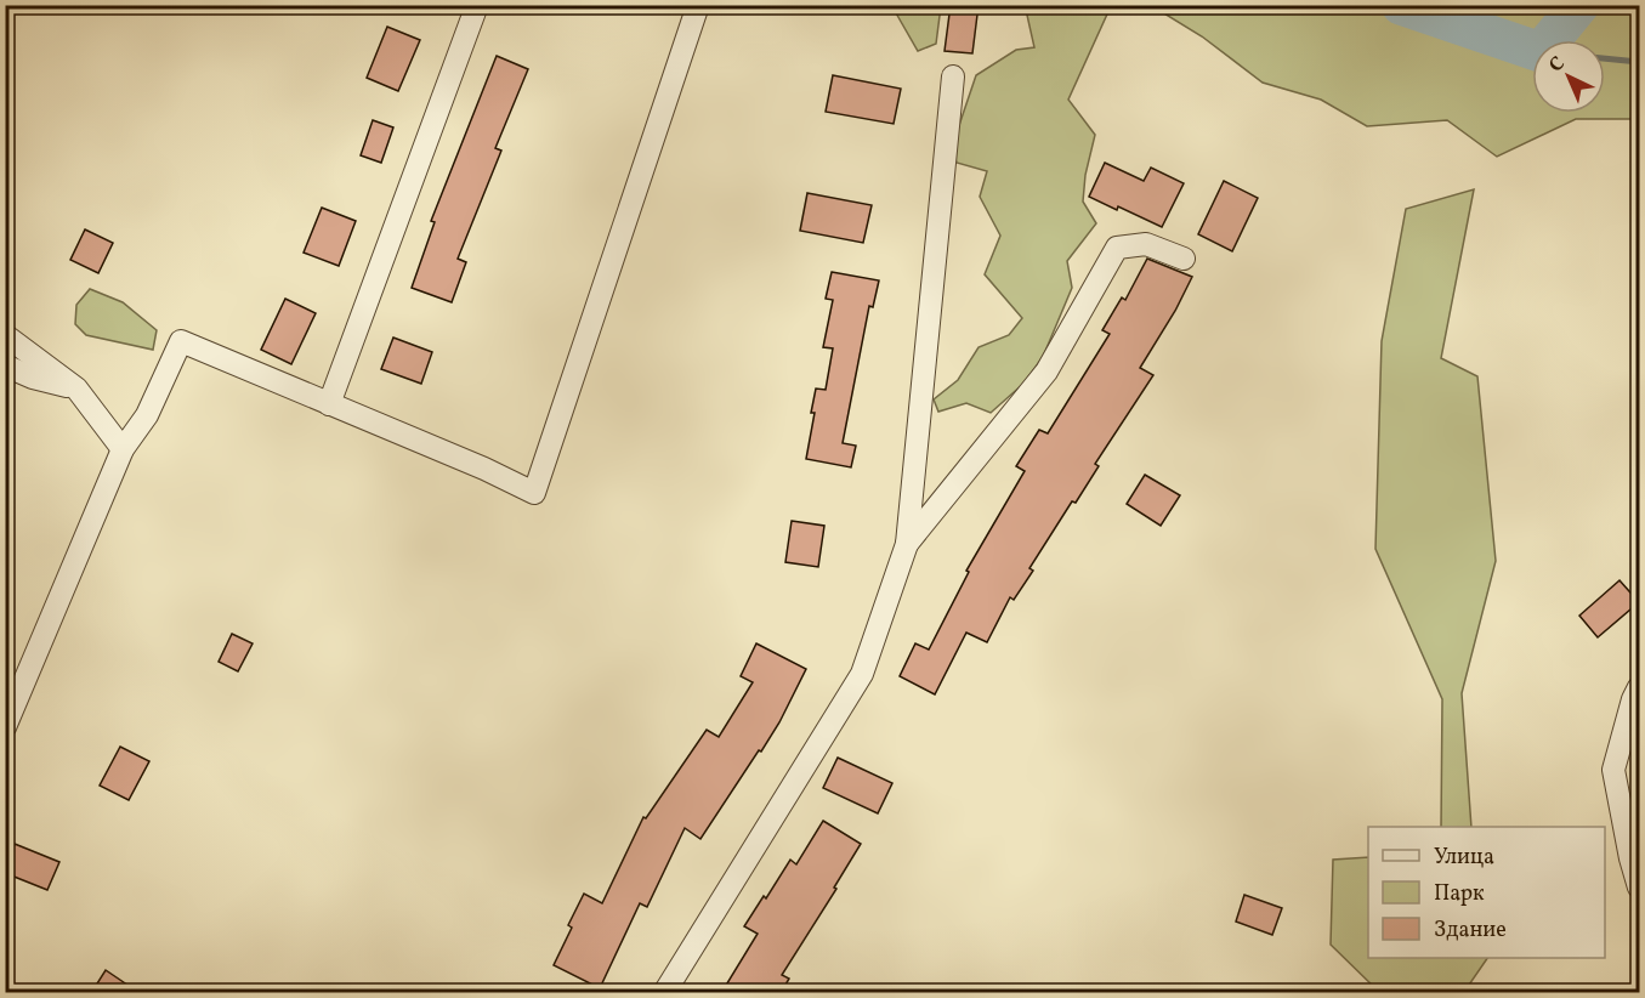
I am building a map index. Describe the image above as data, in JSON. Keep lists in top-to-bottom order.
{
  "legend": ["Улица", "Парк", "Здание"],
  "north": "top left"
}
